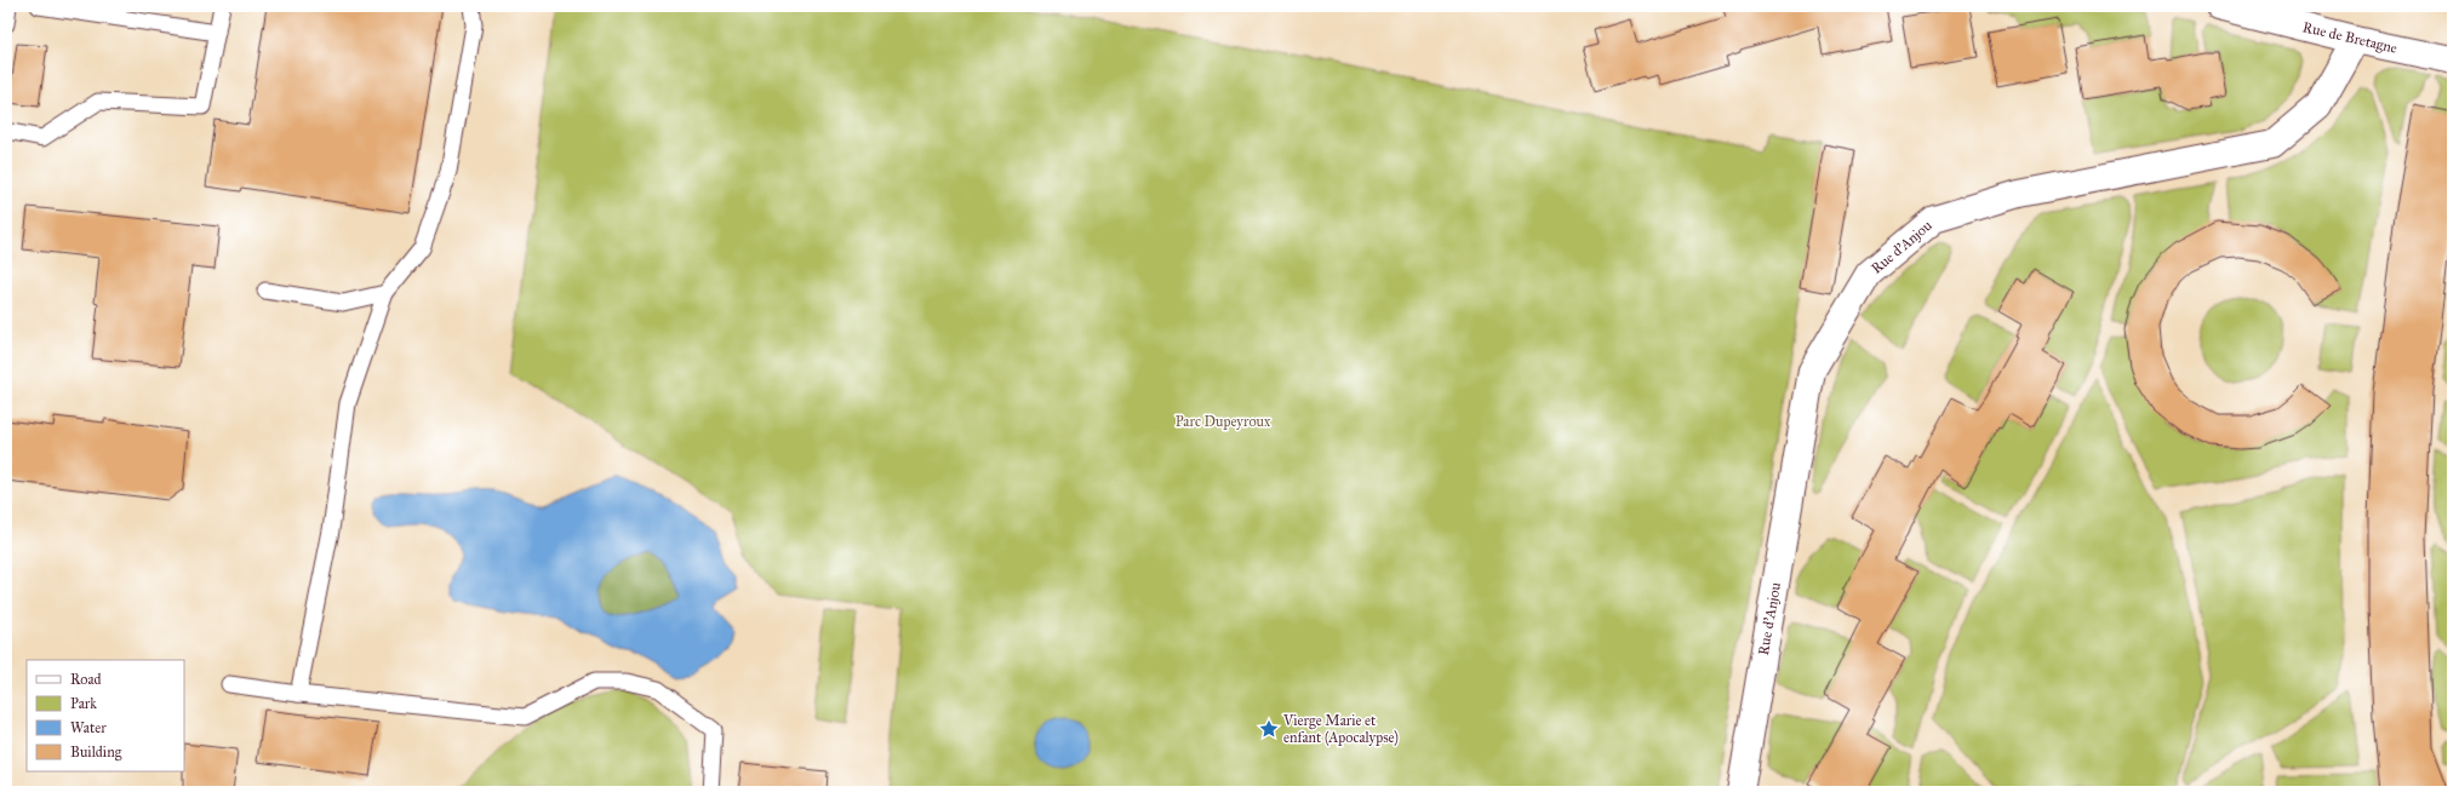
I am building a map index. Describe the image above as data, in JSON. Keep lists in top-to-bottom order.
{
  "streets": {
    "street": ["Rue de Bretagne", "Rue d'Anjou"]
  },
  "crossings": [
    ["Rue de Bretagne", "Rue d'Anjou"]
  ],
  "parks": ["Parc Dupeyroux"],
  "places": {
    "place": ["Vierge Marie et enfant (Apocalypse)"]
  },
  "legend": [
    "Road",
    "Park",
    "Water",
    "Building"
  ]
}
